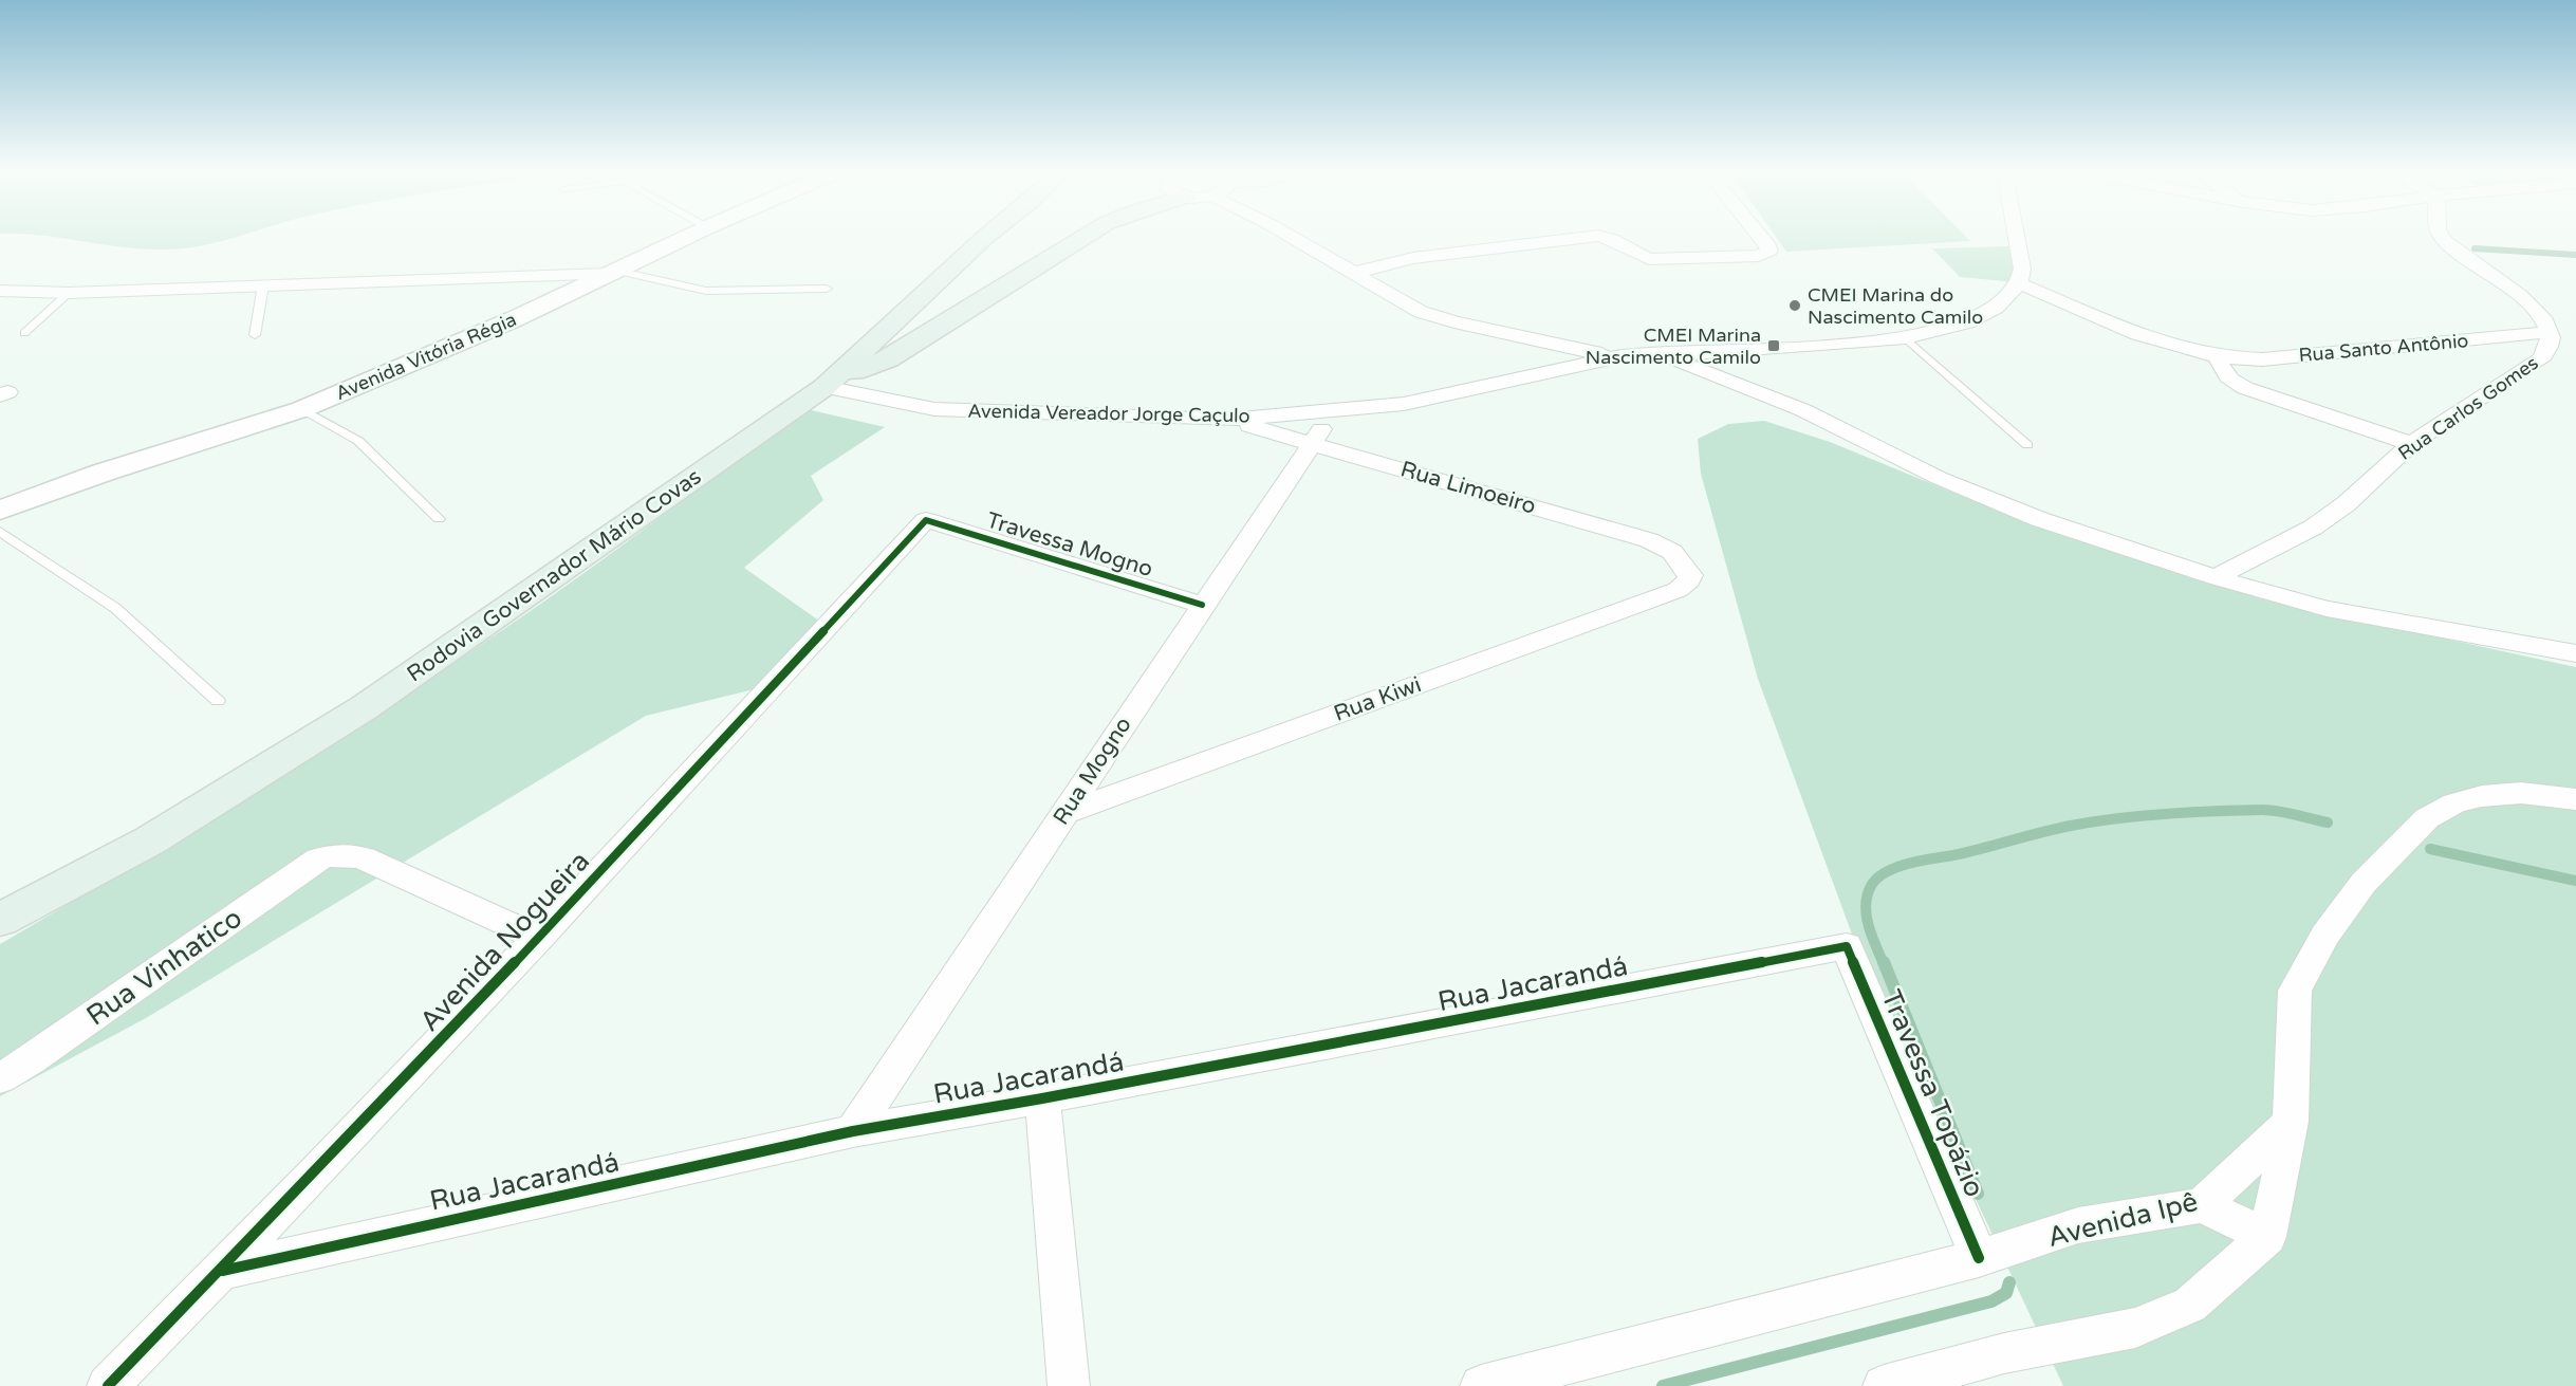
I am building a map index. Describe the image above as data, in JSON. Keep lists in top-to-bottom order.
{
  "streets": {
    "main road": ["Rodovia Governador Mário Covas"],
    "street": [
      "Rua Santo Antônio",
      "Avenida Vitória Régia",
      "Rua Carlos Gomes",
      "Avenida Vereador Jorge Caçulo",
      "Rua Limoeiro",
      "Travessa Mogno",
      "Rua Kiwi",
      "Rua Mogno",
      "Avenida Nogueira",
      "Rua Vinhatico",
      "Rua Jacarandá",
      "Travessa Topázio",
      "Avenida Ipê"
    ]
  },
  "crossings": [
    ["Rua Santo Antônio", "Rua Carlos Gomes"],
    ["Rua Santo Antônio", "Avenida Vereador Jorge Caçulo"],
    ["Avenida Vereador Jorge Caçulo", "Rua Limoeiro"],
    ["Avenida Vereador Jorge Caçulo", "Rodovia Governador Mário Covas"],
    ["Avenida Vereador Jorge Caçulo", "Rua Mogno"],
    ["Rua Limoeiro", "Rua Kiwi"],
    ["Rua Limoeiro", "Rua Mogno"],
    ["Travessa Mogno", "Rua Mogno"],
    ["Travessa Mogno", "Avenida Nogueira"],
    ["Rua Kiwi", "Rua Mogno"],
    ["Rua Mogno", "Rua Jacarandá"],
    ["Avenida Nogueira", "Rua Vinhatico"],
    ["Avenida Nogueira", "Rua Jacarandá"],
    ["Rua Jacarandá", "Travessa Topázio"],
    ["Travessa Topázio", "Avenida Ipê"]
  ],
  "places": {
    "other": ["CMEI Marina do Nascimento Camilo"],
    "transit": ["CMEI Marina Nascimento Camilo"]
  }
}
